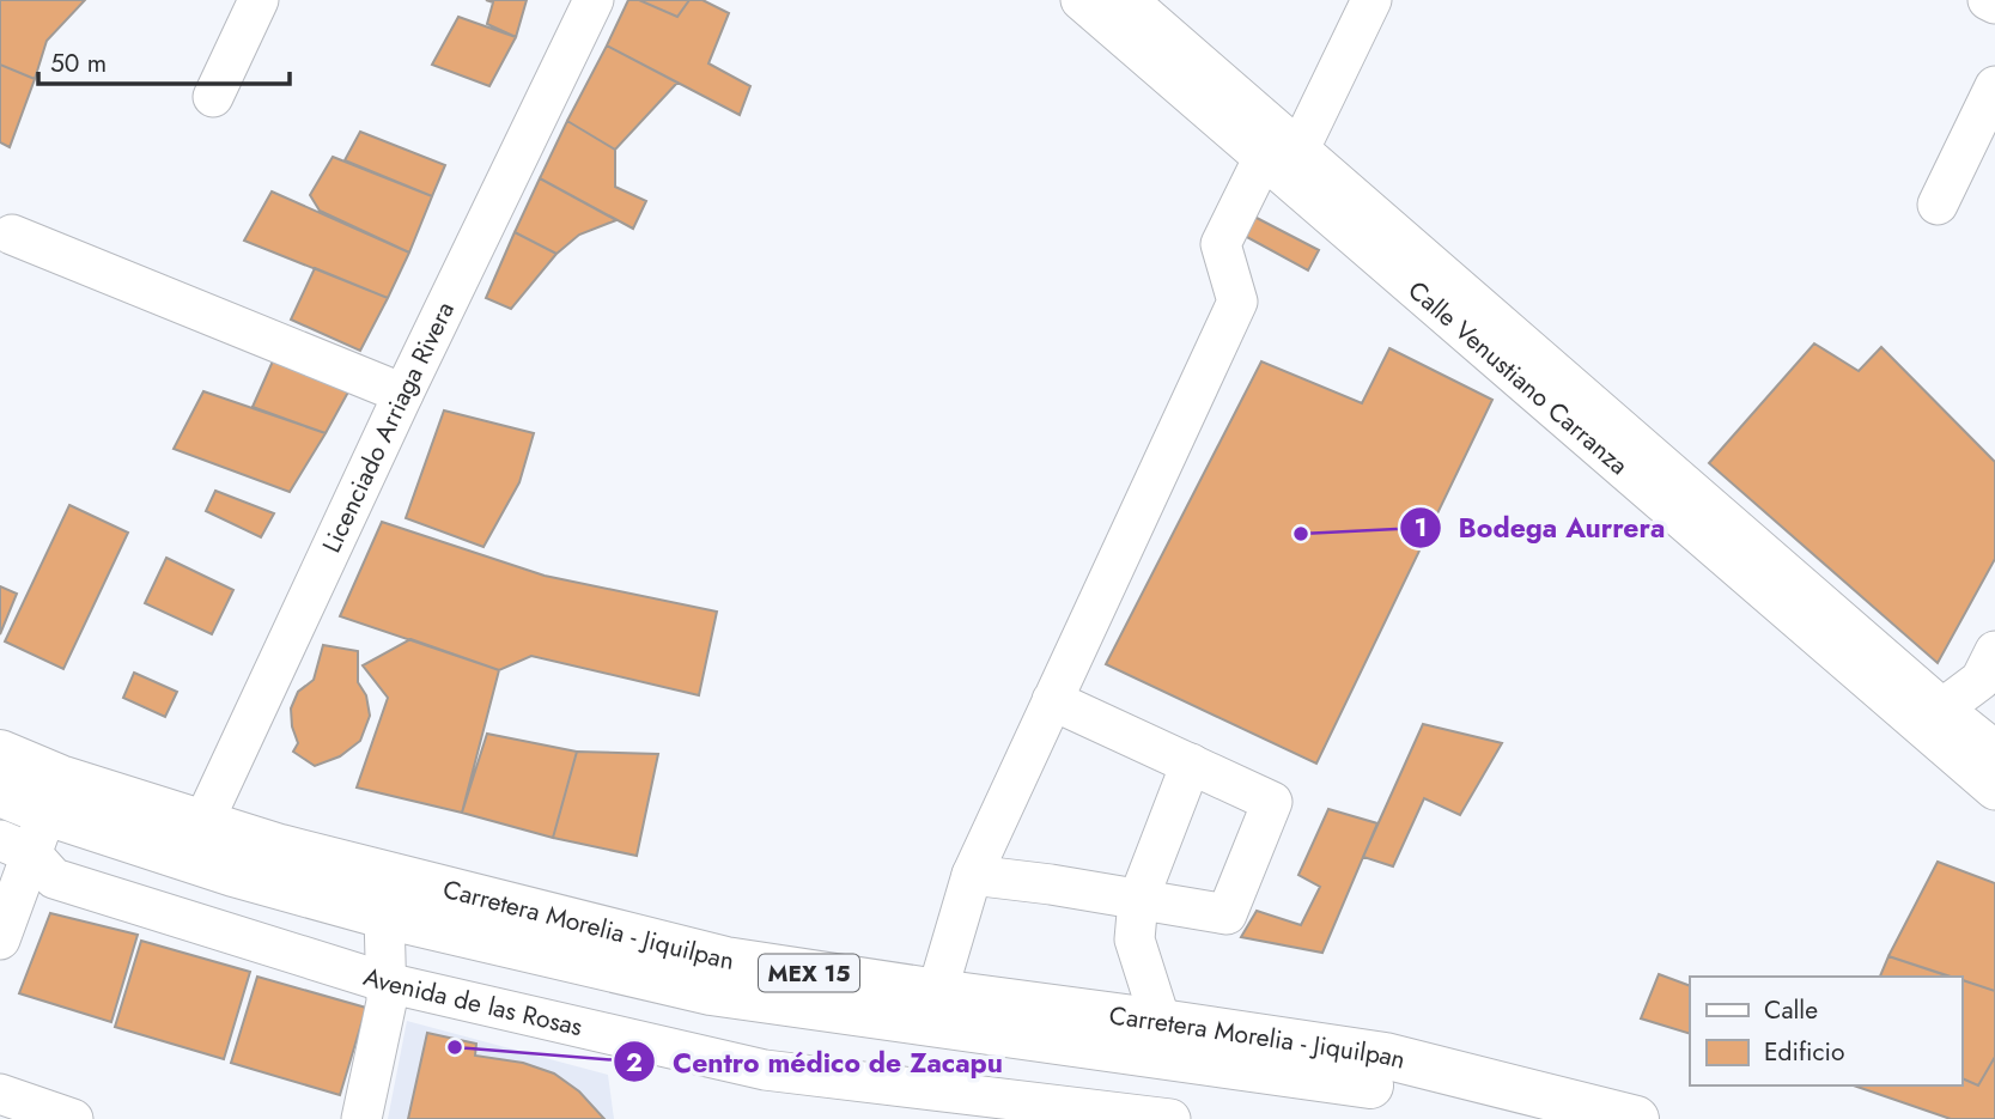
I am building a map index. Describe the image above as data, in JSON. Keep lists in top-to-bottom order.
{
  "streets": {
    "main road": ["Carretera Morelia - Jiquilpan", "MEX 15"],
    "street": ["Calle Venustiano Carranza", "Licenciado Arriaga Rivera", "Avenida de las Rosas"]
  },
  "crossings": [
    ["Licenciado Arriaga Rivera", "Carretera Morelia - Jiquilpan"],
    ["Carretera Morelia - Jiquilpan", "Avenida de las Rosas"]
  ],
  "places": ["Bodega Aurrera", "Centro médico de Zacapu"],
  "legend": ["Calle", "Edificio"],
  "scale_bar": "50 m"
}
